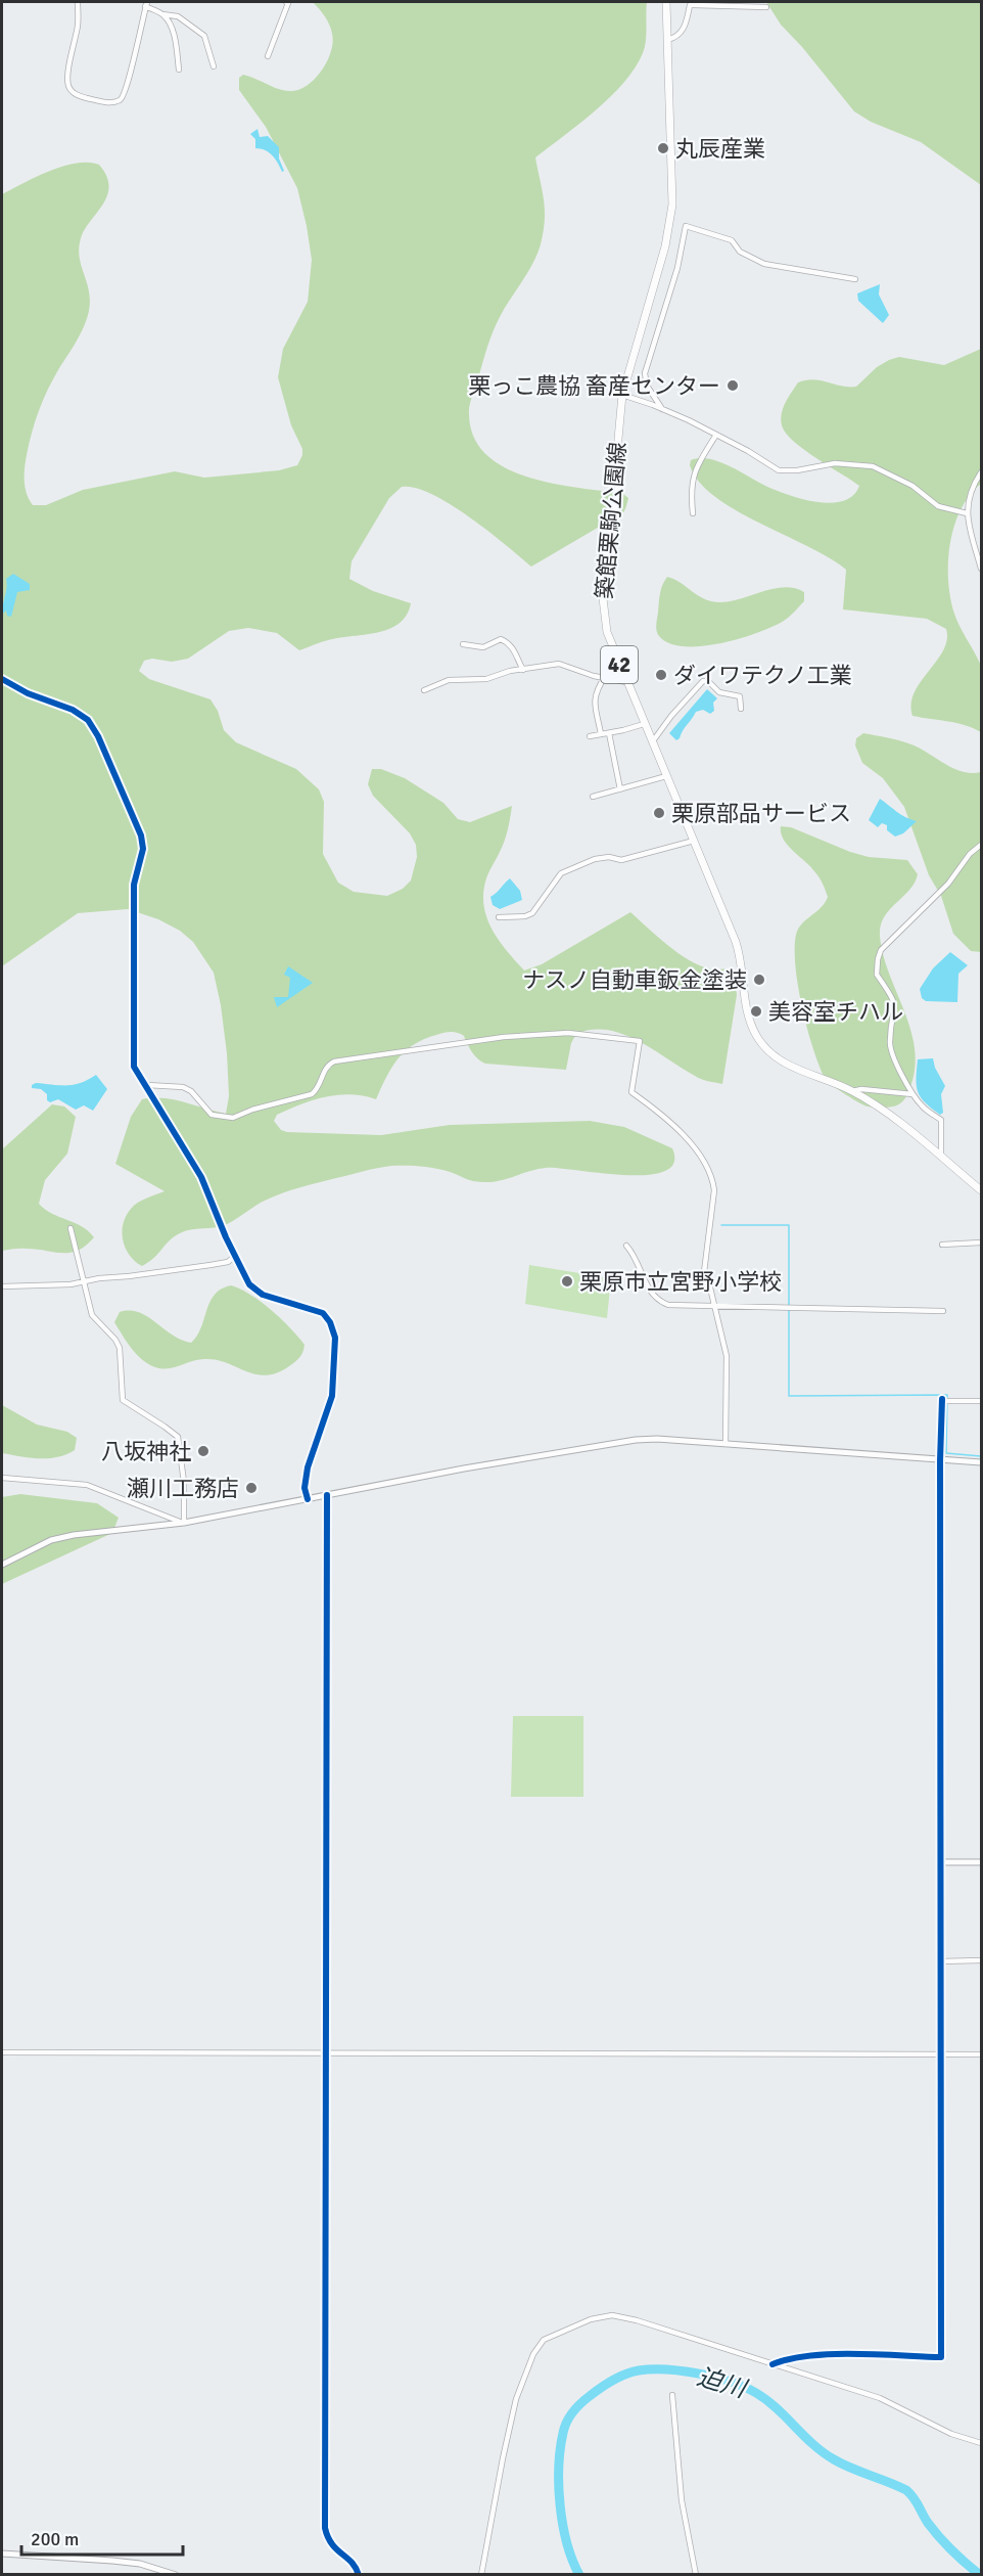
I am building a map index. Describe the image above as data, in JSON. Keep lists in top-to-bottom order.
{
  "streets": {
    "main road": ["築館栗駒公園線", "42"]
  },
  "water": ["迫川"],
  "places": [
    "丸辰産業",
    "栗っこ農協 畜産センター",
    "ダイワテクノ工業",
    "栗原部品サービス",
    "ナスノ自動車鈑金塗装",
    "美容室チハル",
    "栗原市立宮野小学校",
    "八坂神社",
    "瀬川工務店"
  ],
  "scale_bar": "200 m"
}
